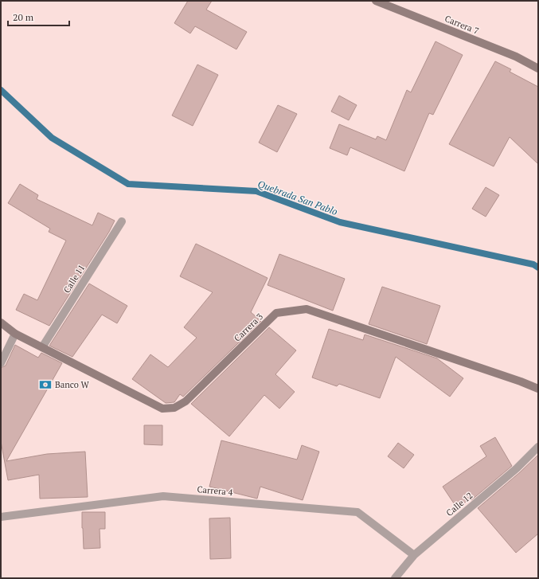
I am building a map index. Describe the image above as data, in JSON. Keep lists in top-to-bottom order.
{
  "streets": {
    "street": [
      "Carrera 7",
      "Calle 11",
      "Carrera 3",
      "Carrera 4",
      "Calle 12"
    ]
  },
  "crossings": [
    ["Calle 11", "Carrera 3"],
    ["Carrera 4", "Calle 12"]
  ],
  "water": ["Quebrada San Pablo"],
  "places": {
    "bank": ["Banco W"]
  },
  "scale_bar": "20 m"
}
